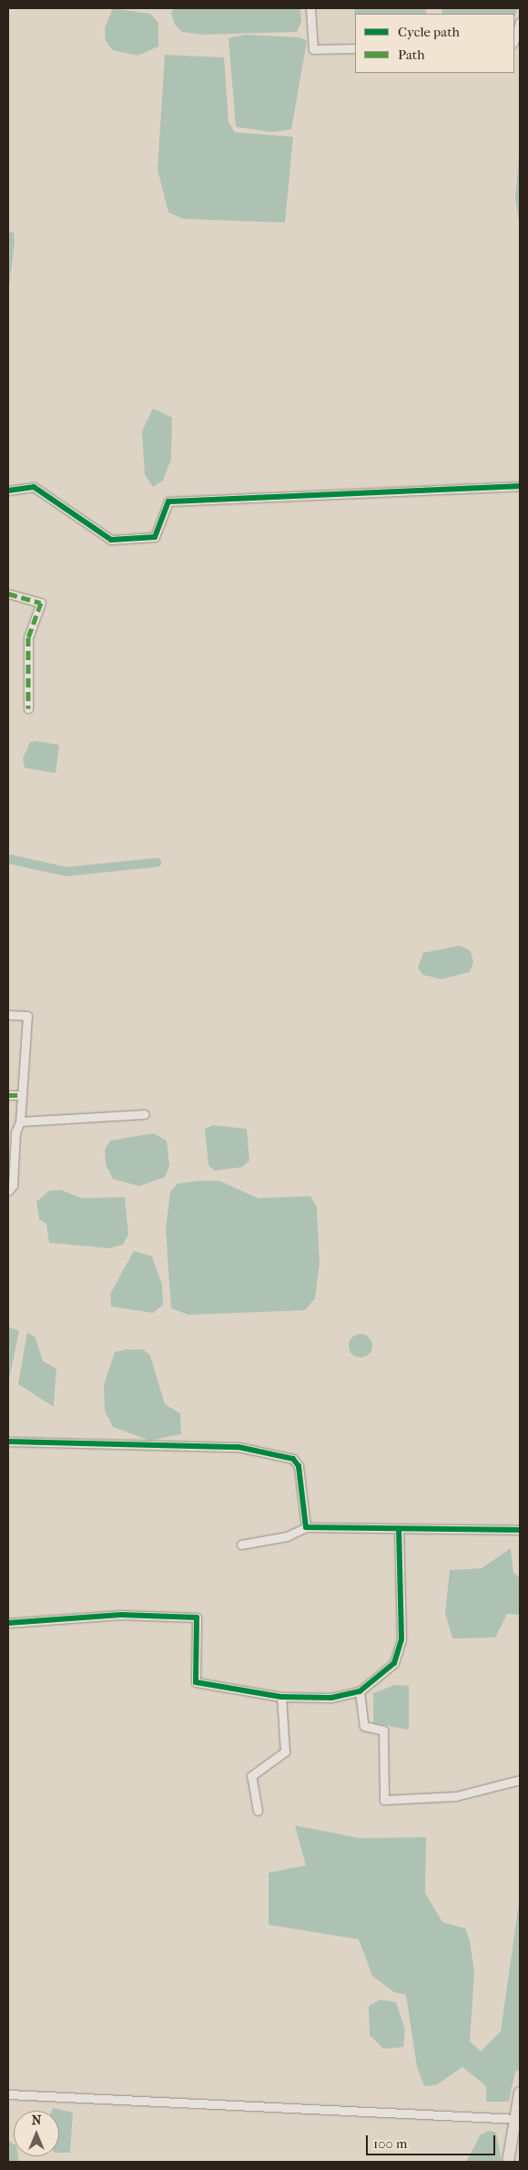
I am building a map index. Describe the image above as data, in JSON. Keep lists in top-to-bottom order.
{
  "legend": ["Cycle path", "Path"],
  "scale_bar": "100 m",
  "north": "top"
}
